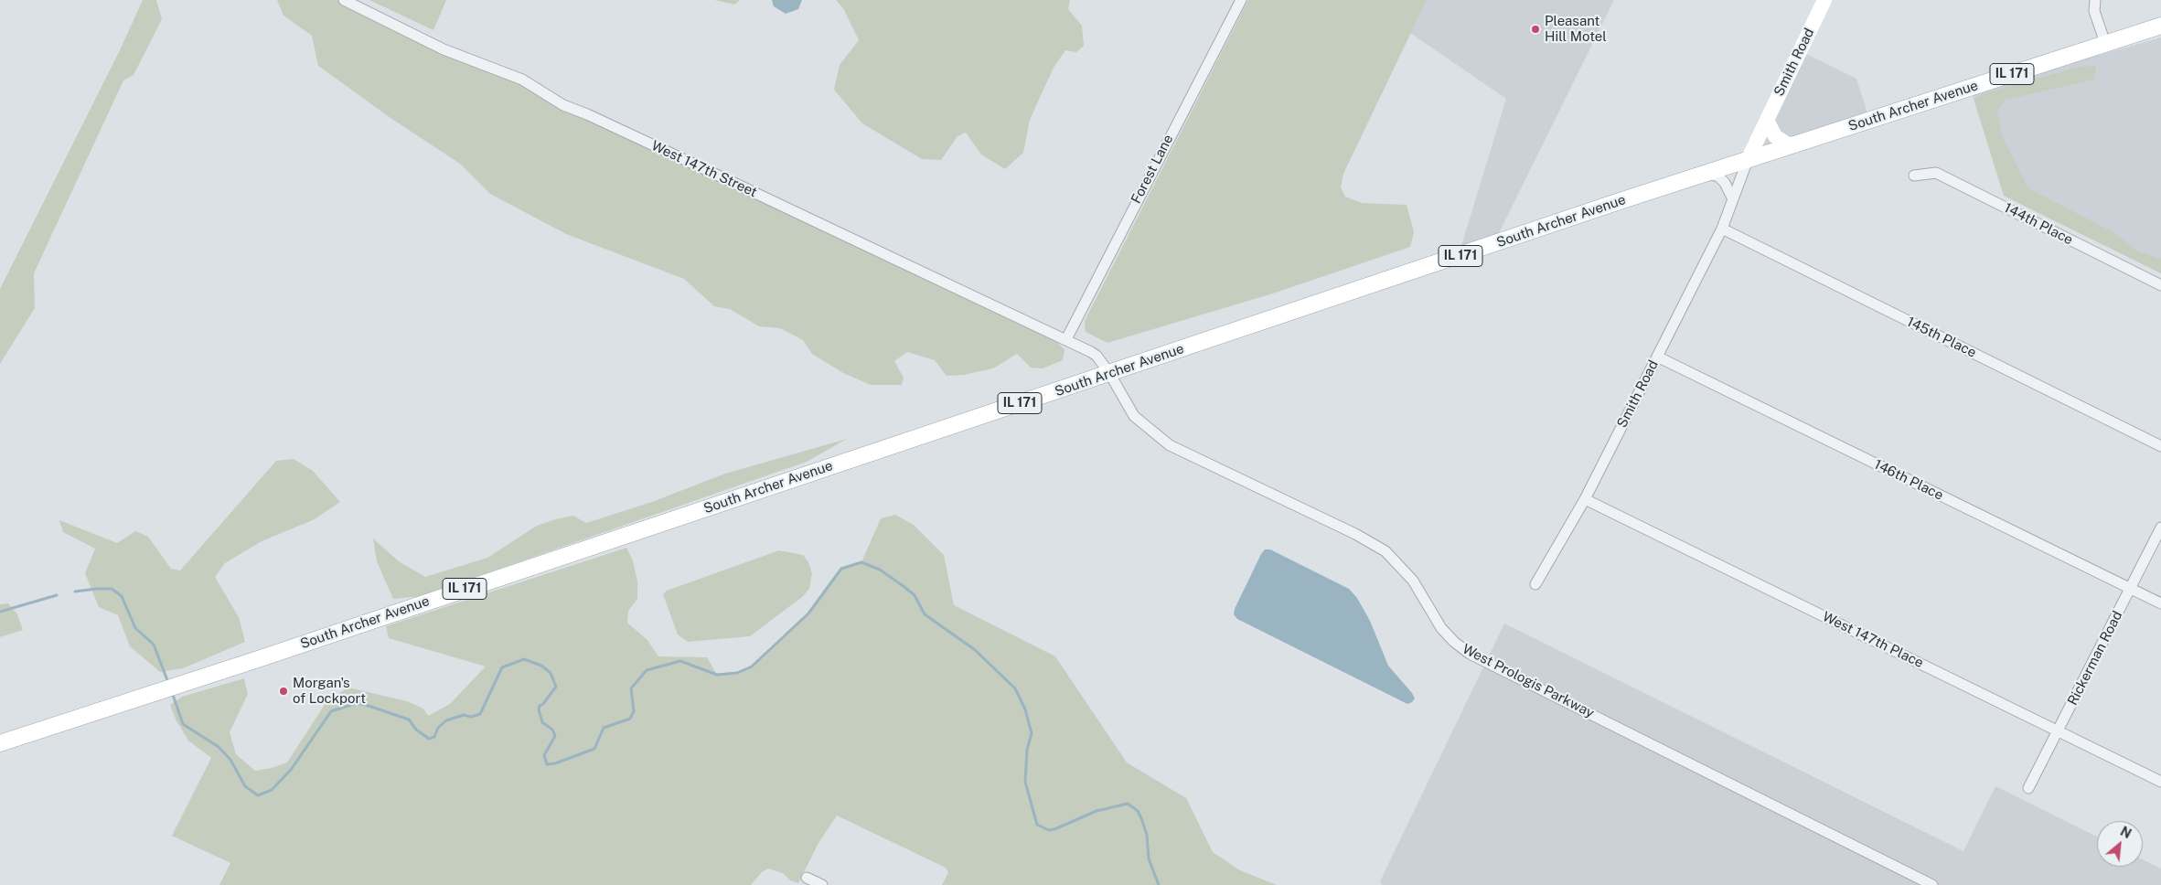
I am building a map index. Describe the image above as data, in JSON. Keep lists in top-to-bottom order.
{
  "streets": {
    "main road": ["IL 171", "South Archer Avenue"],
    "street": [
      "Smith Road",
      "West 147th Street",
      "Forest Lane",
      "144th Place",
      "145th Place",
      "146th Place",
      "West 147th Place",
      "Rickerman Road",
      "West Prologis Parkway"
    ]
  },
  "crossings": [
    ["Smith Road", "South Archer Avenue"],
    ["Smith Road", "145th Place"],
    ["Smith Road", "146th Place"],
    ["Smith Road", "West 147th Place"],
    ["South Archer Avenue", "West 147th Street"],
    ["South Archer Avenue", "West Prologis Parkway"],
    ["West 147th Street", "Forest Lane"],
    ["West 147th Street", "West Prologis Parkway"],
    ["146th Place", "Rickerman Road"],
    ["West 147th Place", "Rickerman Road"]
  ],
  "places": ["Pleasant Hill Motel", "Morgan's of Lockport"],
  "north": "top right"
}
